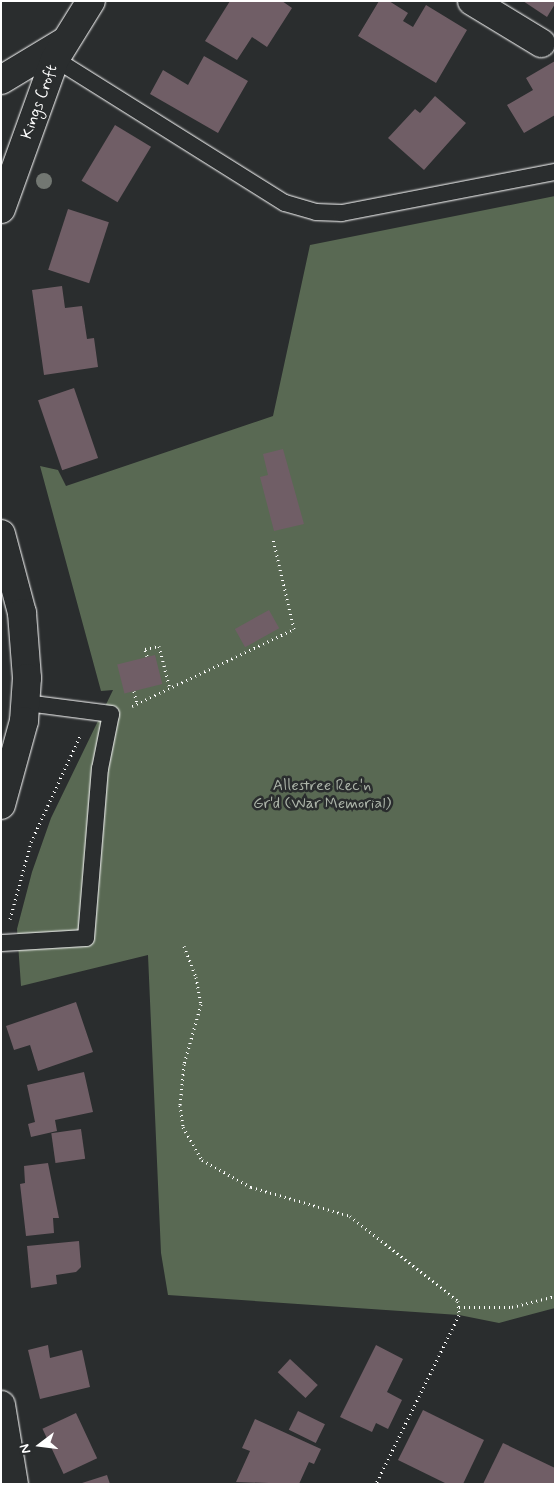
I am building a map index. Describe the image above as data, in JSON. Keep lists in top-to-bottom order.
{
  "streets": {
    "street": ["Kings Croft"]
  },
  "parks": ["Allestree Rec'n Gr'd (War Memorial)"],
  "north": "left"
}
